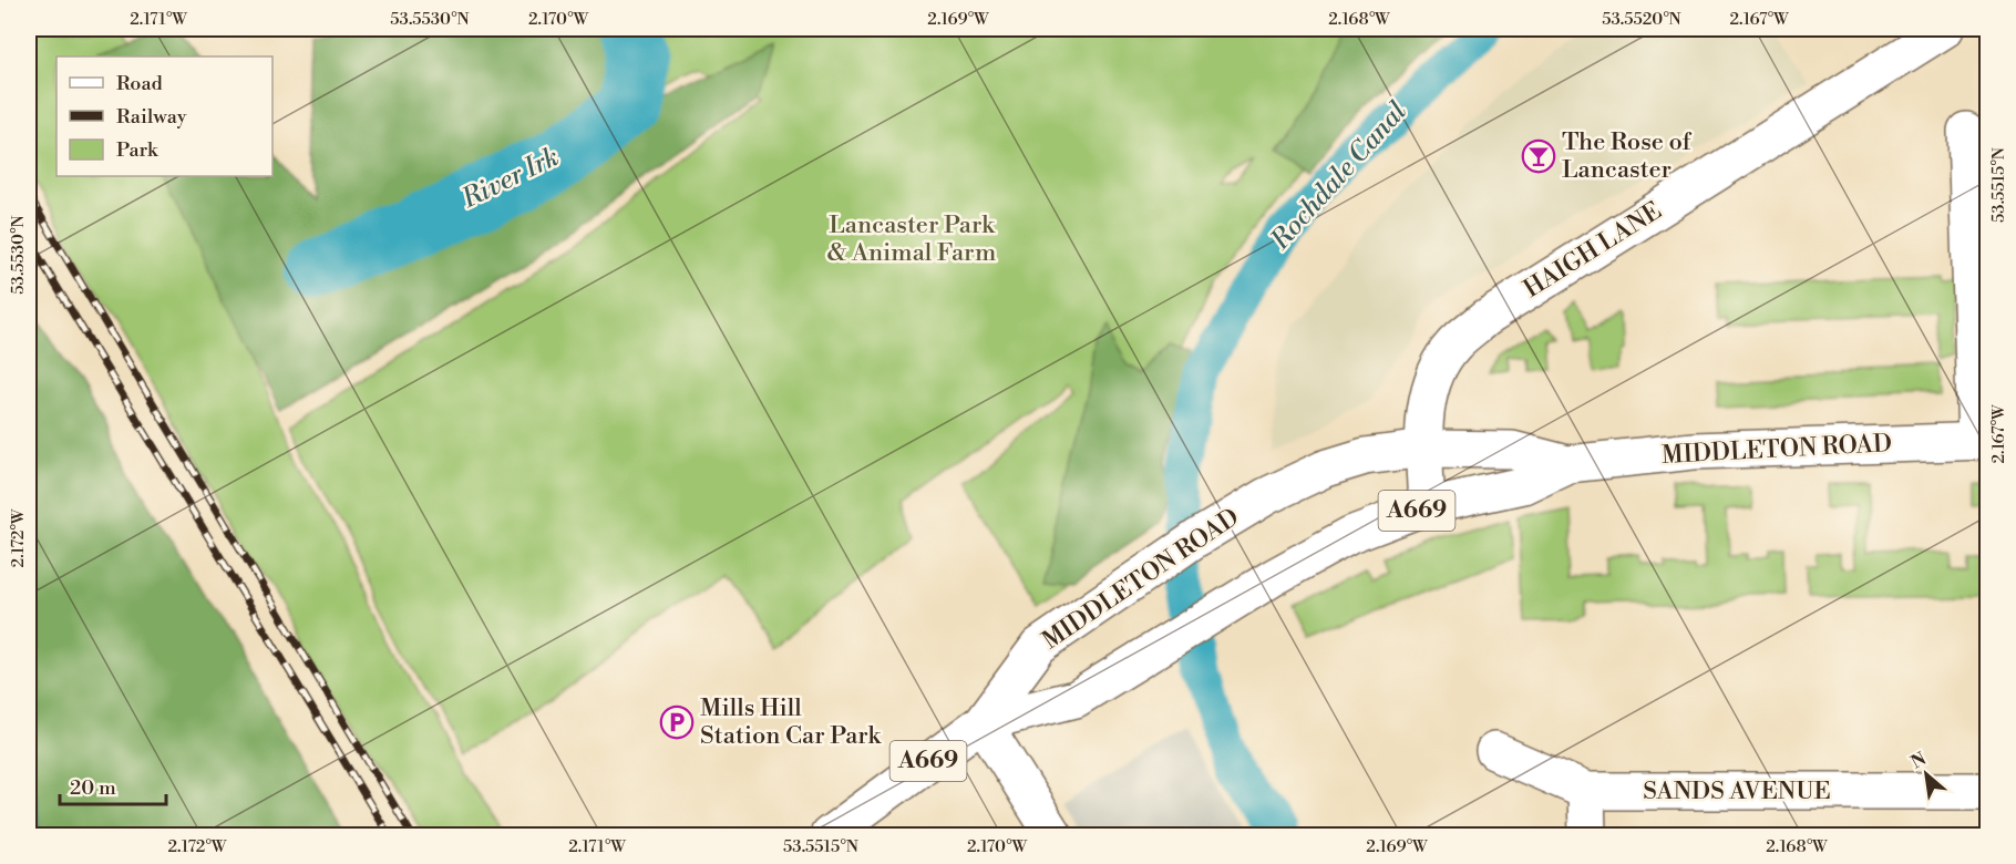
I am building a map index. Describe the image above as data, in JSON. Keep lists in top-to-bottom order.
{
  "streets": {
    "main road": [
      "HAIGH LANE",
      "MIDDLETON ROAD",
      "A669",
      "SANDS AVENUE"
    ]
  },
  "crossings": [
    ["HAIGH LANE", "MIDDLETON ROAD"],
    ["MIDDLETON ROAD", "A669"]
  ],
  "water": ["Rochdale Canal", "River Irk"],
  "parks": ["Lancaster Park & Animal Farm"],
  "places": {
    "bar": ["The Rose of Lancaster"],
    "parking": ["Mills Hill Station Car Park"]
  },
  "legend": ["Road", "Railway", "Park"],
  "scale_bar": "20 m",
  "north": "top left",
  "coordinates": [
    "2.171°W",
    "53.5530°N",
    "2.170°W",
    "2.169°W",
    "2.168°W",
    "53.5520°N",
    "2.167°W",
    "53.5515°N",
    "2.172°W"
  ]
}
